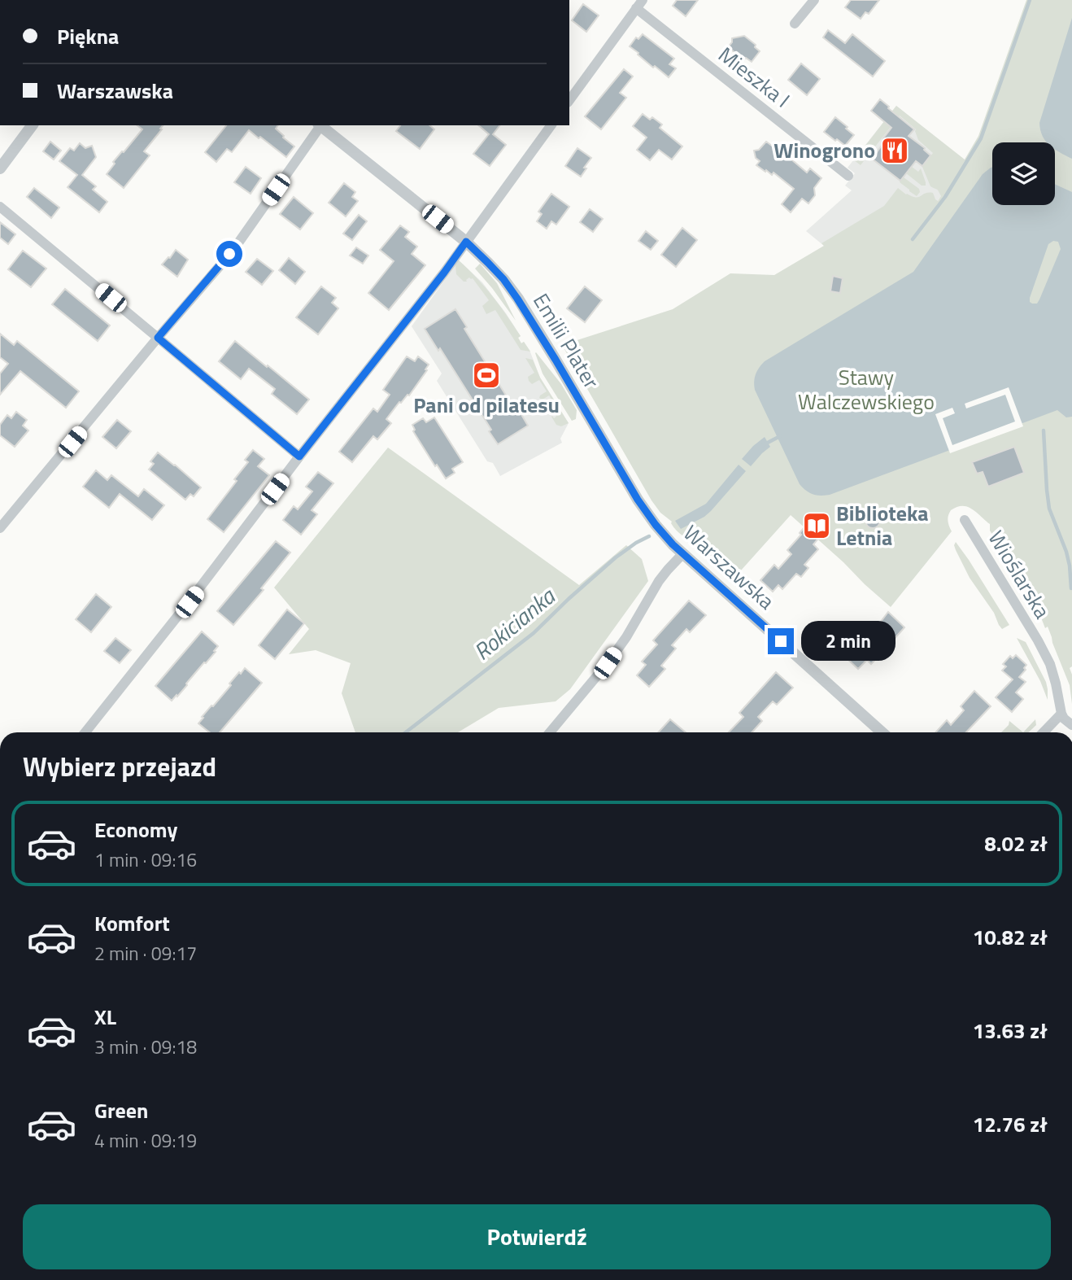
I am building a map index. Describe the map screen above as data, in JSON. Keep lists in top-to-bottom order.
{
  "streets": {
    "street": [
      "Mieszka I",
      "Emilii Plater",
      "Warszawska",
      "Wioślarska"
    ]
  },
  "crossings": [
    ["Emilii Plater", "Warszawska"]
  ],
  "water": ["Rokicianka"],
  "parks": ["Stawy Walczewskiego"],
  "places": {
    "restaurant": ["Winogrono"],
    "sports": ["Pani od pilatesu"],
    "library": ["Biblioteka Letnia"]
  },
  "page": {
    "banner": ["Piękna", "Warszawska"],
    "bubble": "2 min",
    "heading": "Wybierz przejazd",
    "list": [
      {
        "name": "Economy",
        "note": "1 min · 09:16",
        "value": "8.02 zł"
      },
      {
        "name": "Komfort",
        "note": "2 min · 09:17",
        "value": "10.82 zł"
      },
      {
        "name": "XL",
        "note": "3 min · 09:18",
        "value": "13.63 zł"
      },
      {
        "name": "Green",
        "note": "4 min · 09:19",
        "value": "12.76 zł"
      }
    ],
    "buttons": "Potwierdź"
  }
}
